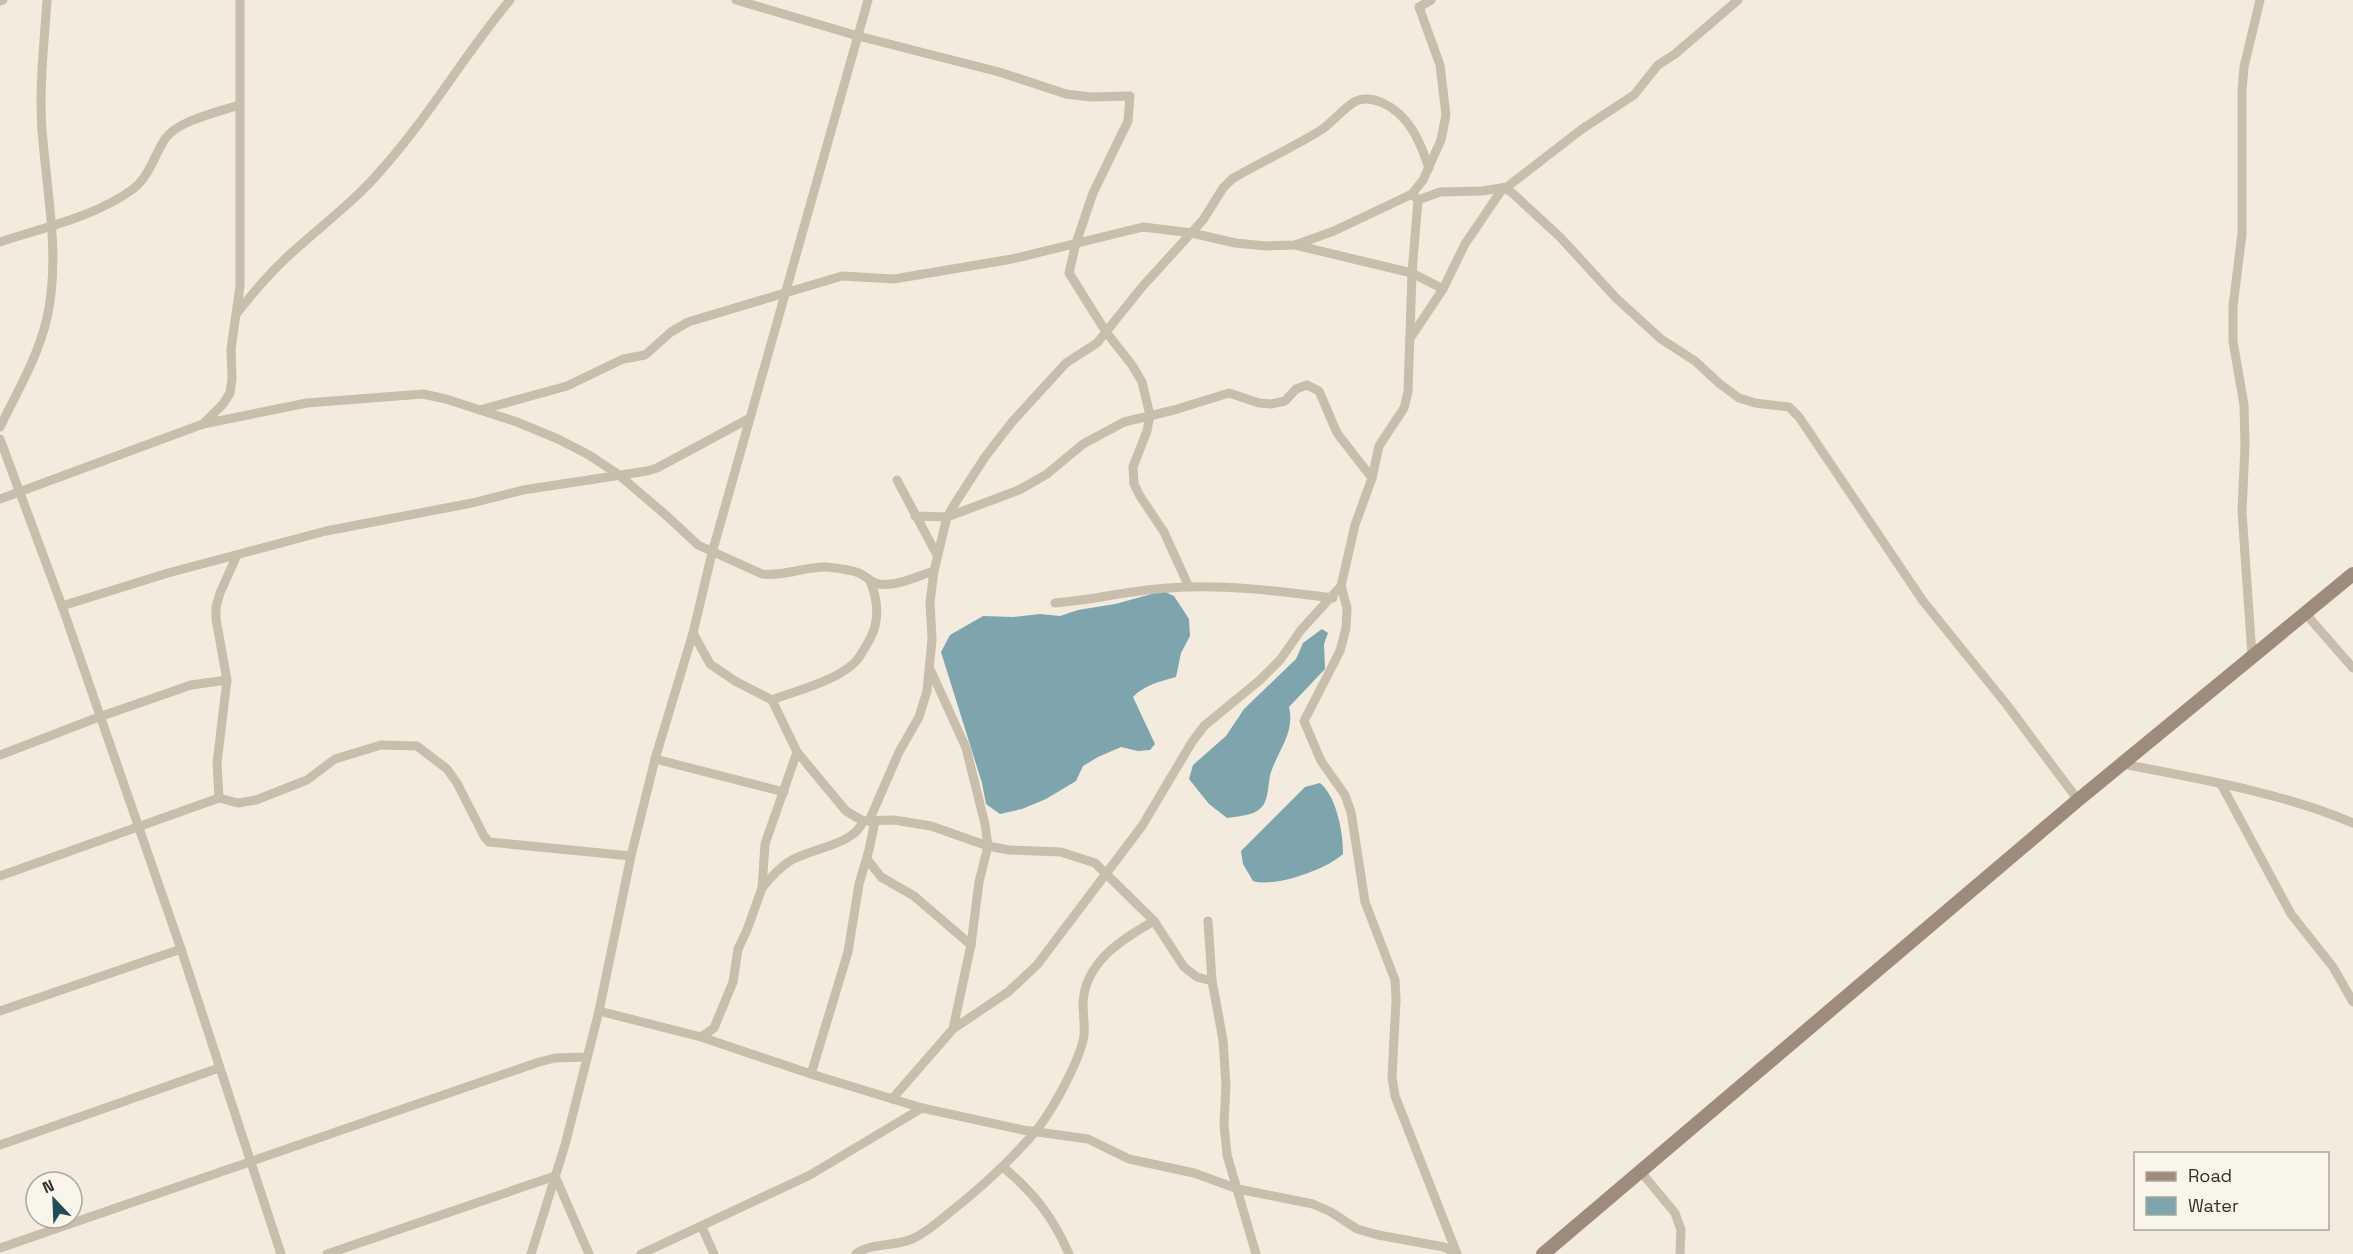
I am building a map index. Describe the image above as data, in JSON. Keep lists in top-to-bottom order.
{
  "legend": ["Road", "Water"],
  "north": "top left"
}
